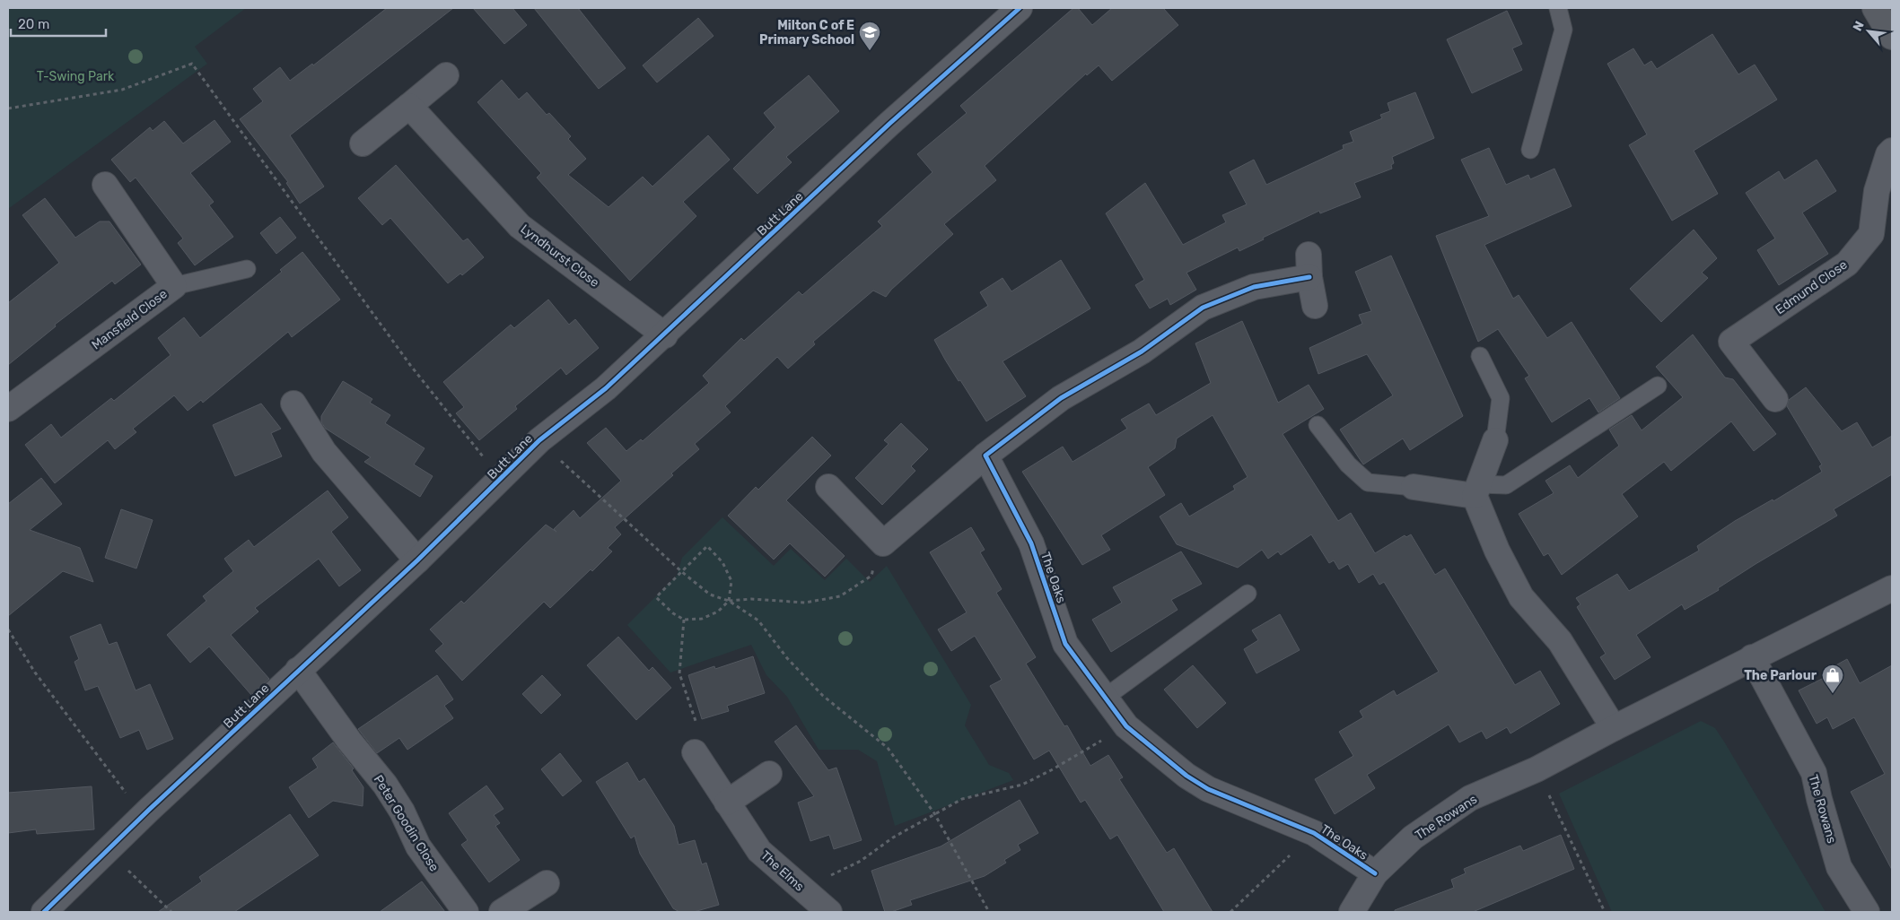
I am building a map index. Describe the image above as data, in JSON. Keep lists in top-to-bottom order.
{
  "streets": {
    "street": [
      "Butt Lane",
      "Lyndhurst Close",
      "Edmund Close",
      "Mansfield Close",
      "The Oaks",
      "The Rowans",
      "Peter Goodin Close",
      "The Elms"
    ]
  },
  "crossings": [
    ["Butt Lane", "Lyndhurst Close"],
    ["Butt Lane", "Peter Goodin Close"],
    ["The Oaks", "The Rowans"]
  ],
  "parks": ["T-Swing Park"],
  "places": {
    "school or university": ["Milton C of E Primary School"],
    "shop": ["The Parlour"]
  },
  "scale_bar": "20 m",
  "north": "top left"
}
